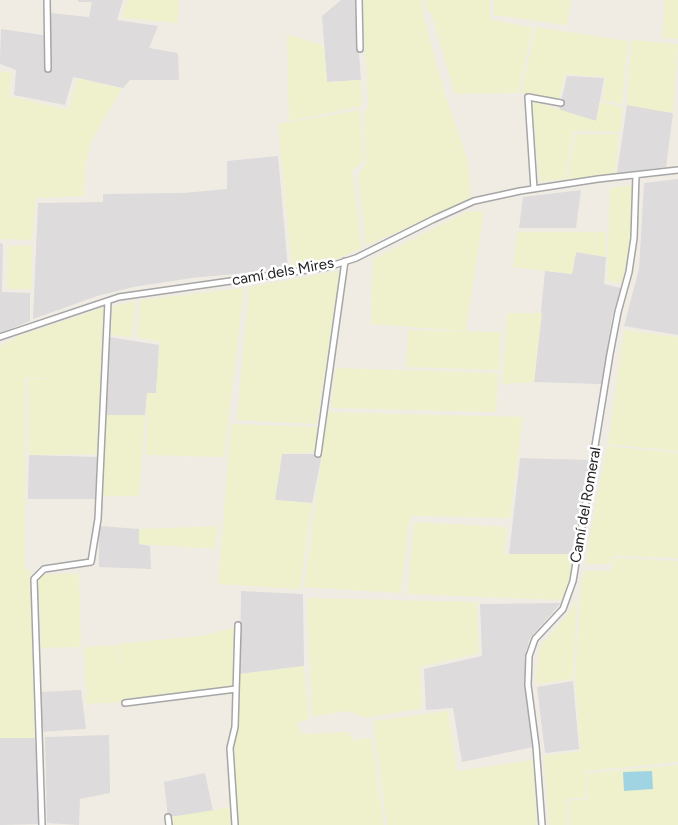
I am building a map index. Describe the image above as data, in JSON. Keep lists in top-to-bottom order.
{
  "streets": {
    "street": ["camí dels Mires", "Camí del Romeral"]
  },
  "crossings": [
    ["camí dels Mires", "Camí del Romeral"]
  ]
}
